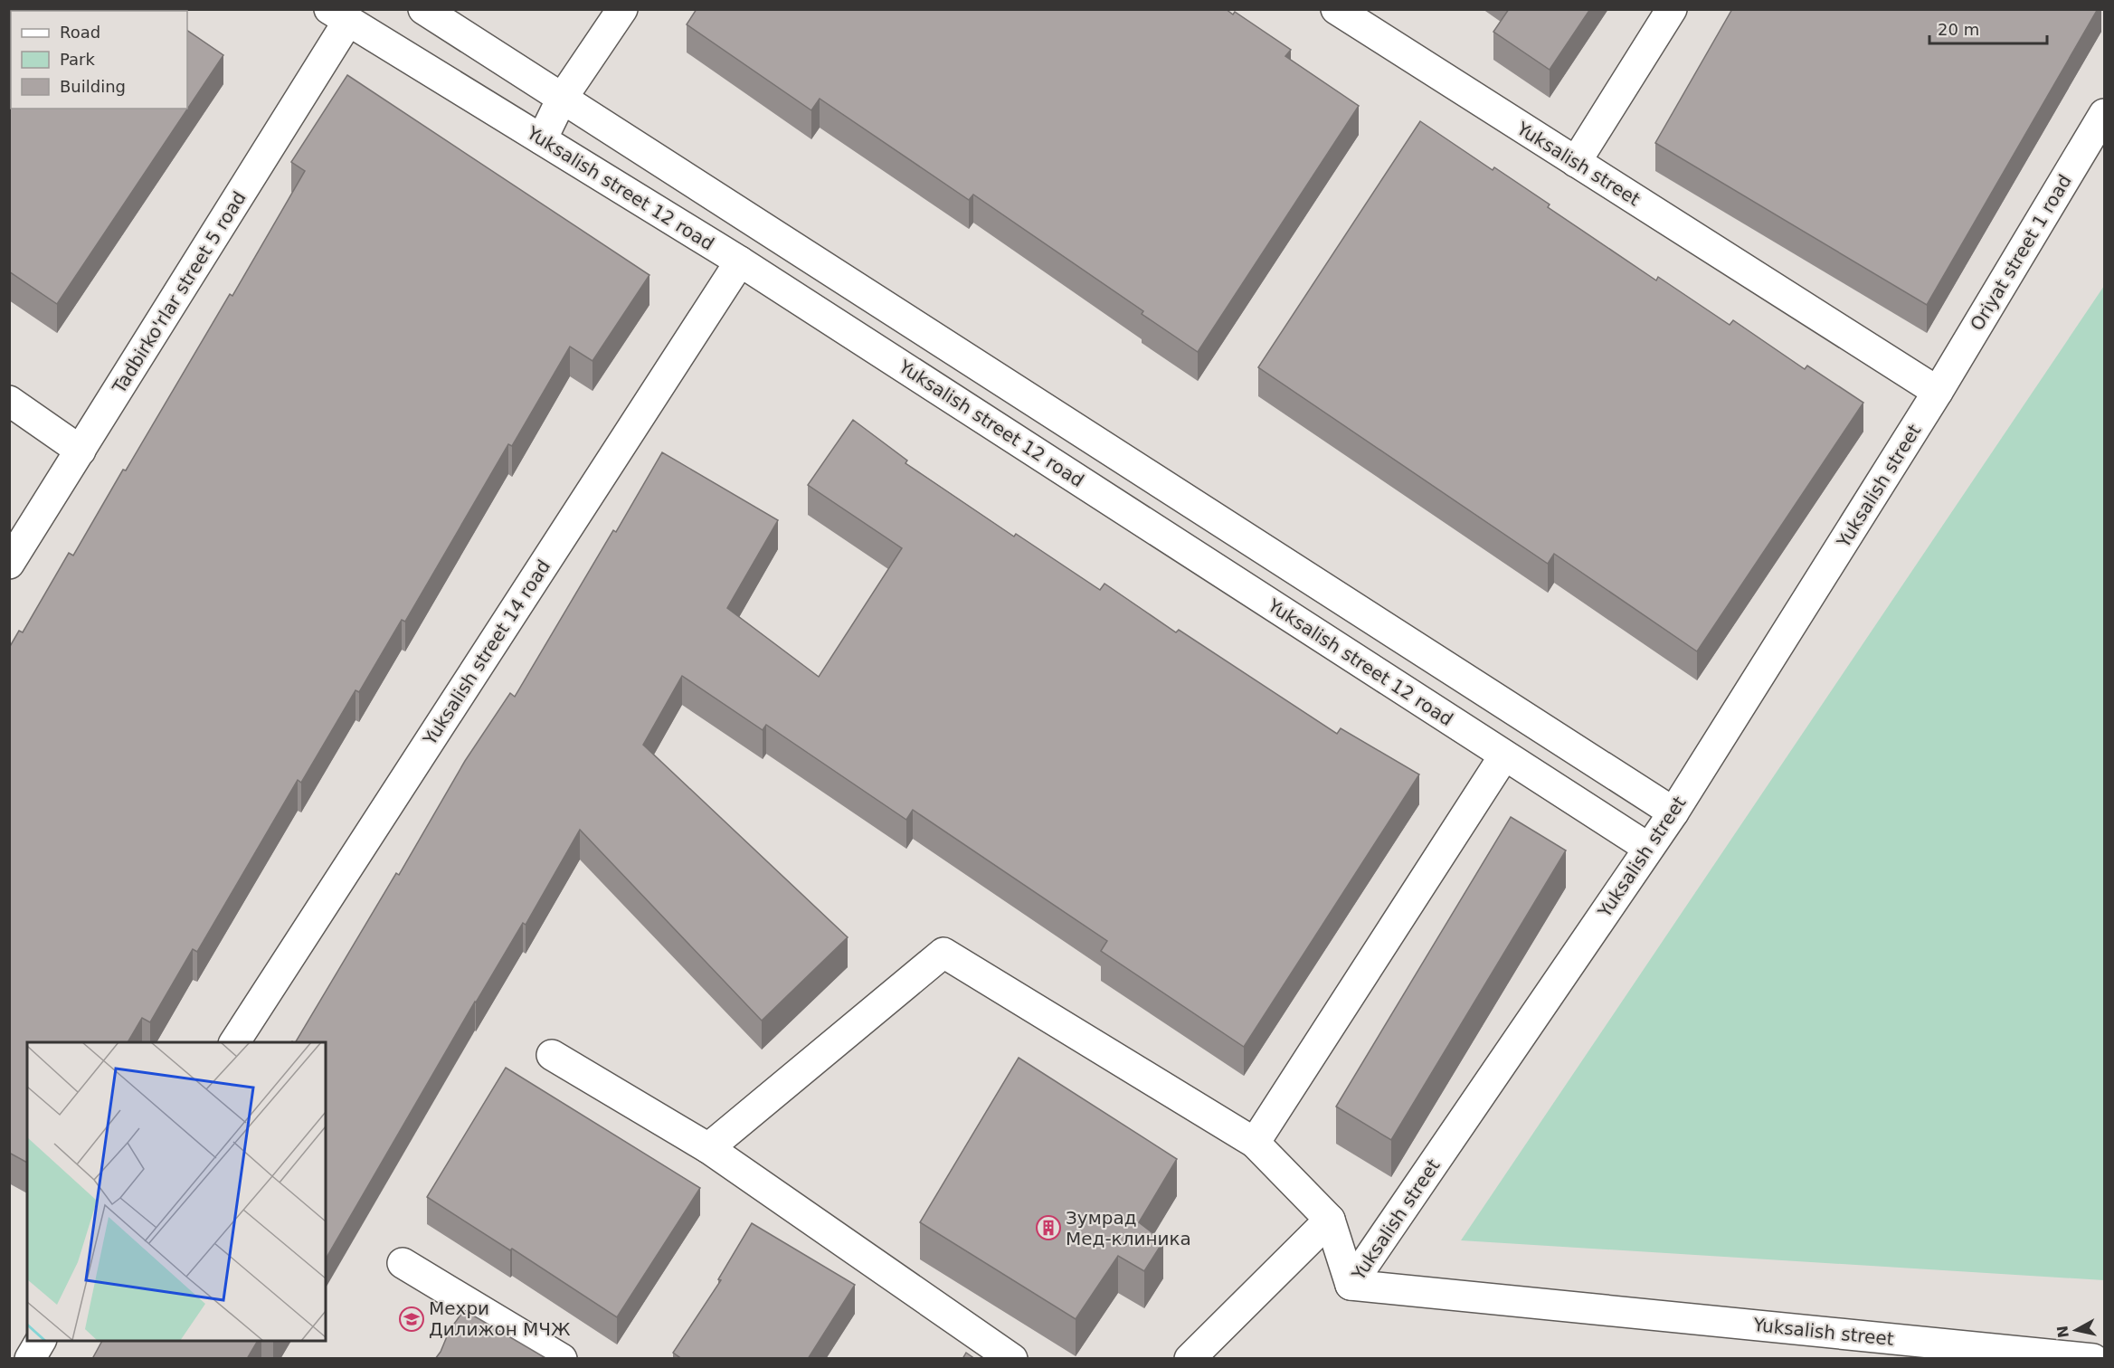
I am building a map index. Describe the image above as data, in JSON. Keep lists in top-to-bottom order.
{
  "streets": {
    "street": [
      "Yuksalish street",
      "Yuksalish street 12 road",
      "Oriyat street 1 road",
      "Tadbirko'rlar street 5 road",
      "Yuksalish street 14 road"
    ]
  },
  "crossings": [
    ["Yuksalish street", "Yuksalish street 12 road"],
    ["Yuksalish street", "Oriyat street 1 road"],
    ["Yuksalish street 12 road", "Tadbirko'rlar street 5 road"],
    ["Yuksalish street 12 road", "Yuksalish street 14 road"]
  ],
  "places": {
    "building": ["Зумрад Мед-клиника"],
    "school or university": ["Мехри Дилижон МЧЖ"]
  },
  "legend": ["Road", "Park", "Building"],
  "scale_bar": "20 m",
  "north": "left"
}
